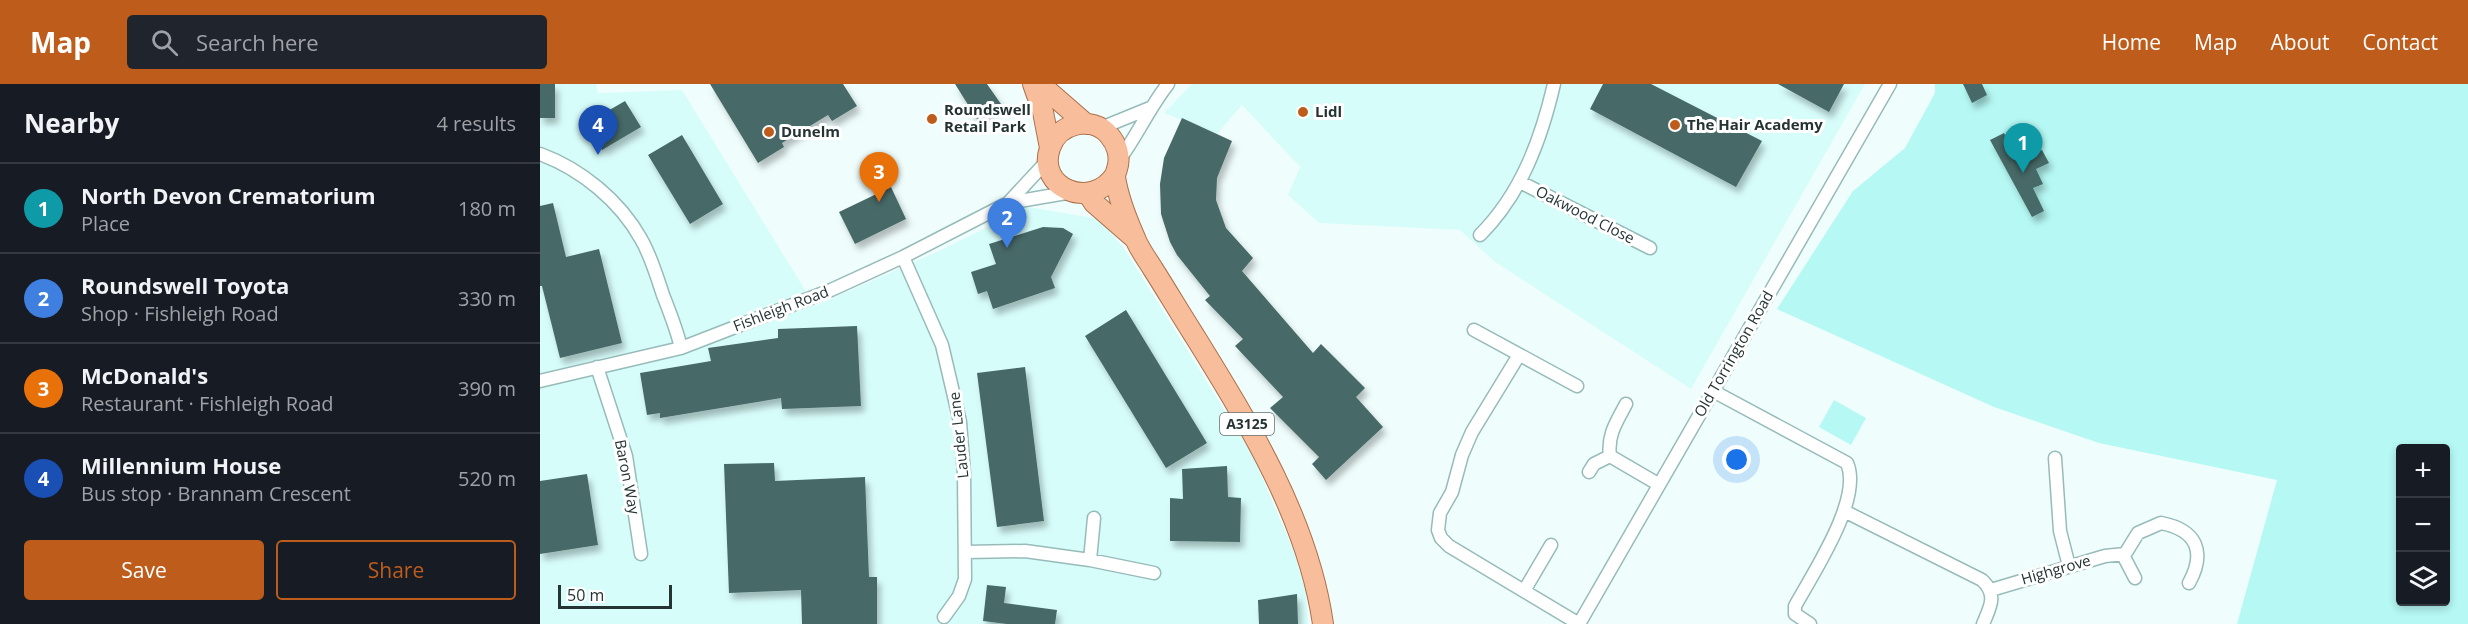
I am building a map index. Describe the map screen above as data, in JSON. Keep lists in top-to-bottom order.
{
  "streets": {
    "main road": ["A3125"],
    "street": [
      "Oakwood Close",
      "Fishleigh Road",
      "Old Torrington Road",
      "Lauder Lane",
      "Baron Way",
      "Highgrove"
    ]
  },
  "crossings": [
    ["Fishleigh Road", "A3125"],
    ["Fishleigh Road", "Lauder Lane"],
    ["Fishleigh Road", "Baron Way"]
  ],
  "places": [
    "Lidl",
    "Roundswell Retail Park",
    "The Hair Academy",
    "Dunelm"
  ],
  "scale_bar": "50 m",
  "page": {
    "header": "Map",
    "search": "Search here",
    "nav": [
      "Home",
      "Map",
      "About",
      "Contact"
    ],
    "heading": ["Nearby", "4 results"],
    "pins": [
      "4",
      "1",
      "3",
      "2"
    ],
    "list": [
      {
        "mark": "1",
        "name": "North Devon Crematorium",
        "note": "Place",
        "value": "180 m"
      },
      {
        "mark": "2",
        "name": "Roundswell Toyota",
        "note": "Shop · Fishleigh Road",
        "value": "330 m"
      },
      {
        "mark": "3",
        "name": "McDonald's",
        "note": "Restaurant · Fishleigh Road",
        "value": "390 m"
      },
      {
        "mark": "4",
        "name": "Millennium House",
        "note": "Bus stop · Brannam Crescent",
        "value": "520 m"
      }
    ],
    "map_buttons": ["+", "−"],
    "buttons": ["Save", "Share"],
    "scale": "50 m"
  }
}
